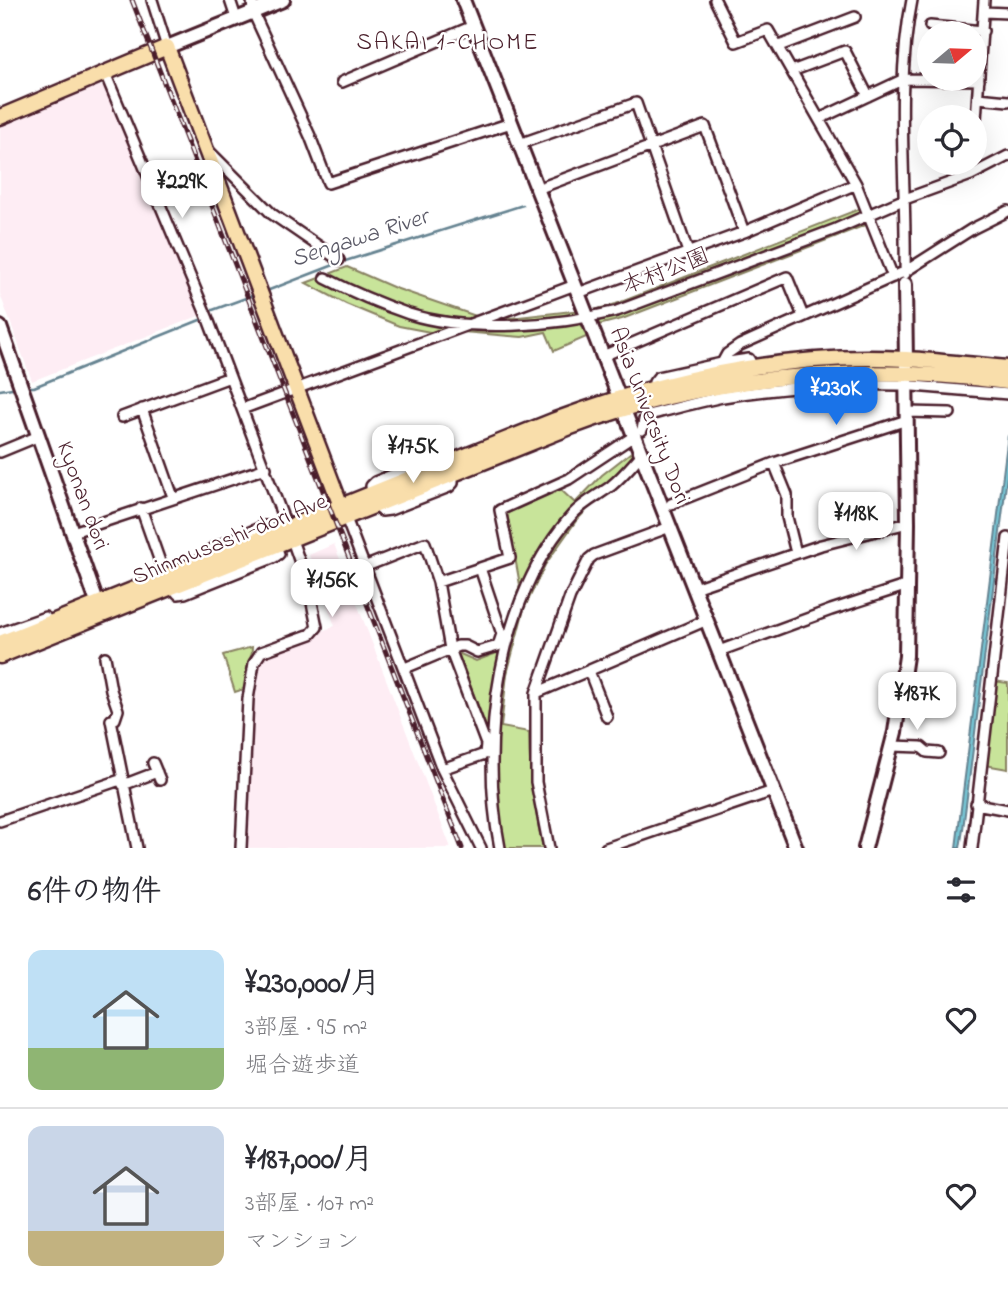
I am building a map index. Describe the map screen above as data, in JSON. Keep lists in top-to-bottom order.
{
  "streets": {
    "main road": ["Shinmusashi-dori Ave"],
    "street": ["本村公園", "Asia University Dori", "Kyonan dori"]
  },
  "crossings": [
    ["本村公園", "Asia University Dori"],
    ["Asia University Dori", "Shinmusashi-dori Ave"],
    ["Kyonan dori", "Shinmusashi-dori Ave"]
  ],
  "districts": ["SAKAI 1-CHOME"],
  "water": ["Sengawa River"],
  "north": "right",
  "page": {
    "price": [
      "¥229K",
      "¥230K",
      "¥175K",
      "¥118K",
      "¥156K",
      "¥187K"
    ],
    "heading": "6件の物件",
    "list": [
      {
        "name": "¥230,000/月",
        "note": "3部屋 · 95 m² · 堀合遊歩道"
      },
      {
        "name": "¥187,000/月",
        "note": "3部屋 · 107 m² · マンション"
      }
    ]
  }
}
